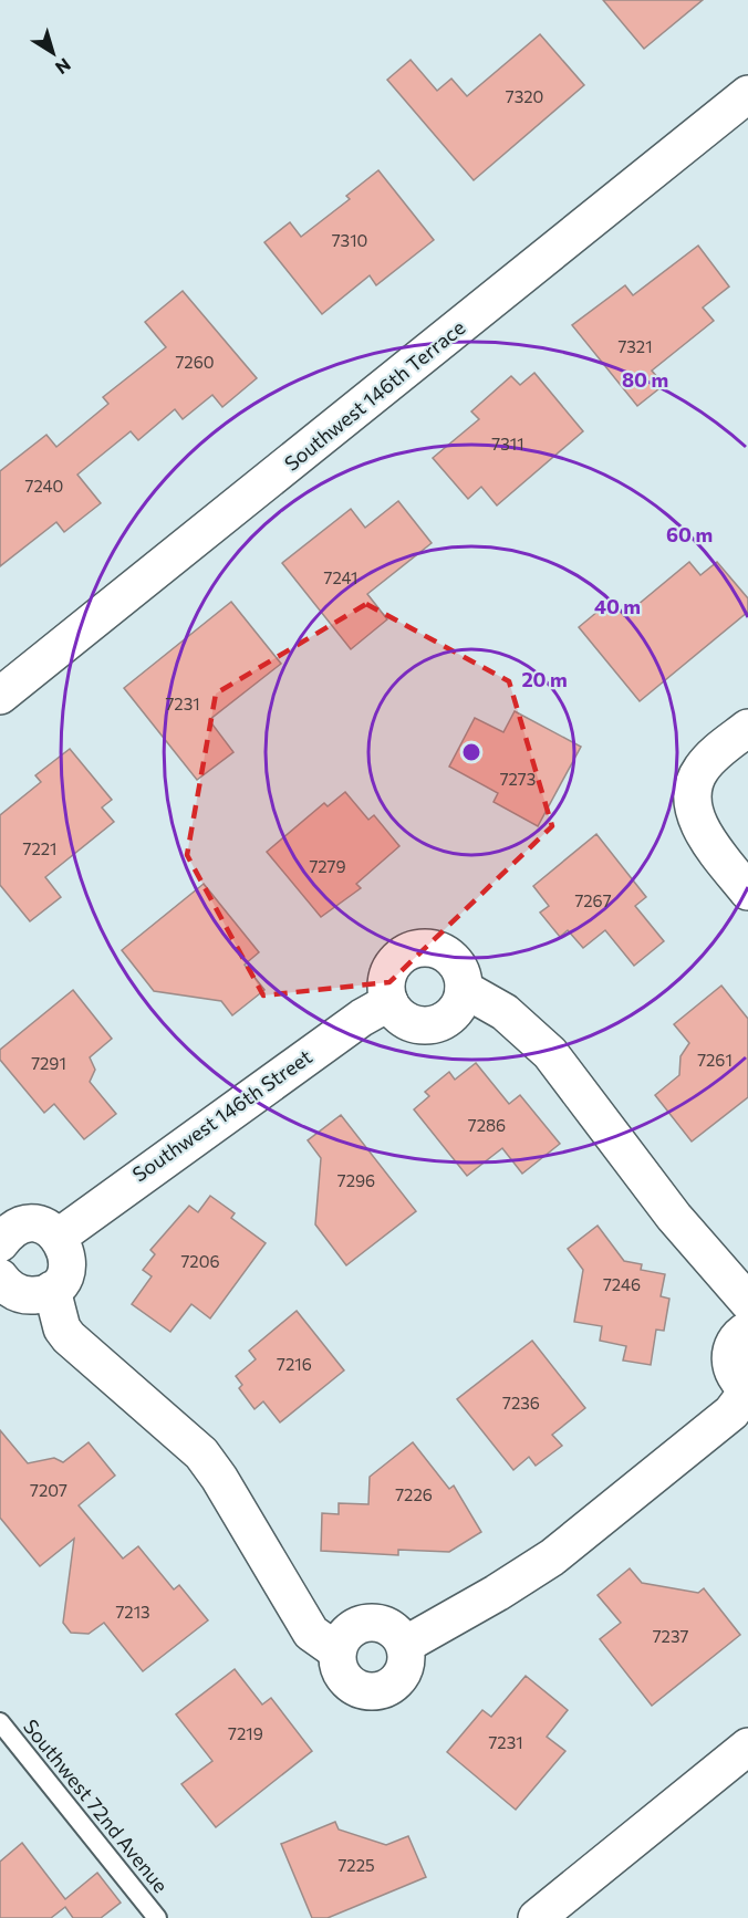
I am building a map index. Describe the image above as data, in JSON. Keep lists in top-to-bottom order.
{
  "streets": {
    "street": ["Southwest 146th Terrace", "Southwest 146th Street"],
    "lane": ["Southwest 72nd Avenue"]
  },
  "house_numbers": [
    "7320",
    "7310",
    "7321",
    "7260",
    "7311",
    "7240",
    "7241",
    "7231",
    "7273",
    "7221",
    "7279",
    "7267",
    "7261",
    "7291",
    "7286",
    "7296",
    "7206",
    "7246",
    "7216",
    "7236",
    "7207",
    "7226",
    "7213",
    "7237",
    "7219",
    "7231",
    "7225"
  ],
  "north": "bottom right",
  "rings": [
    "80 m",
    "60 m",
    "40 m",
    "20 m"
  ]
}
